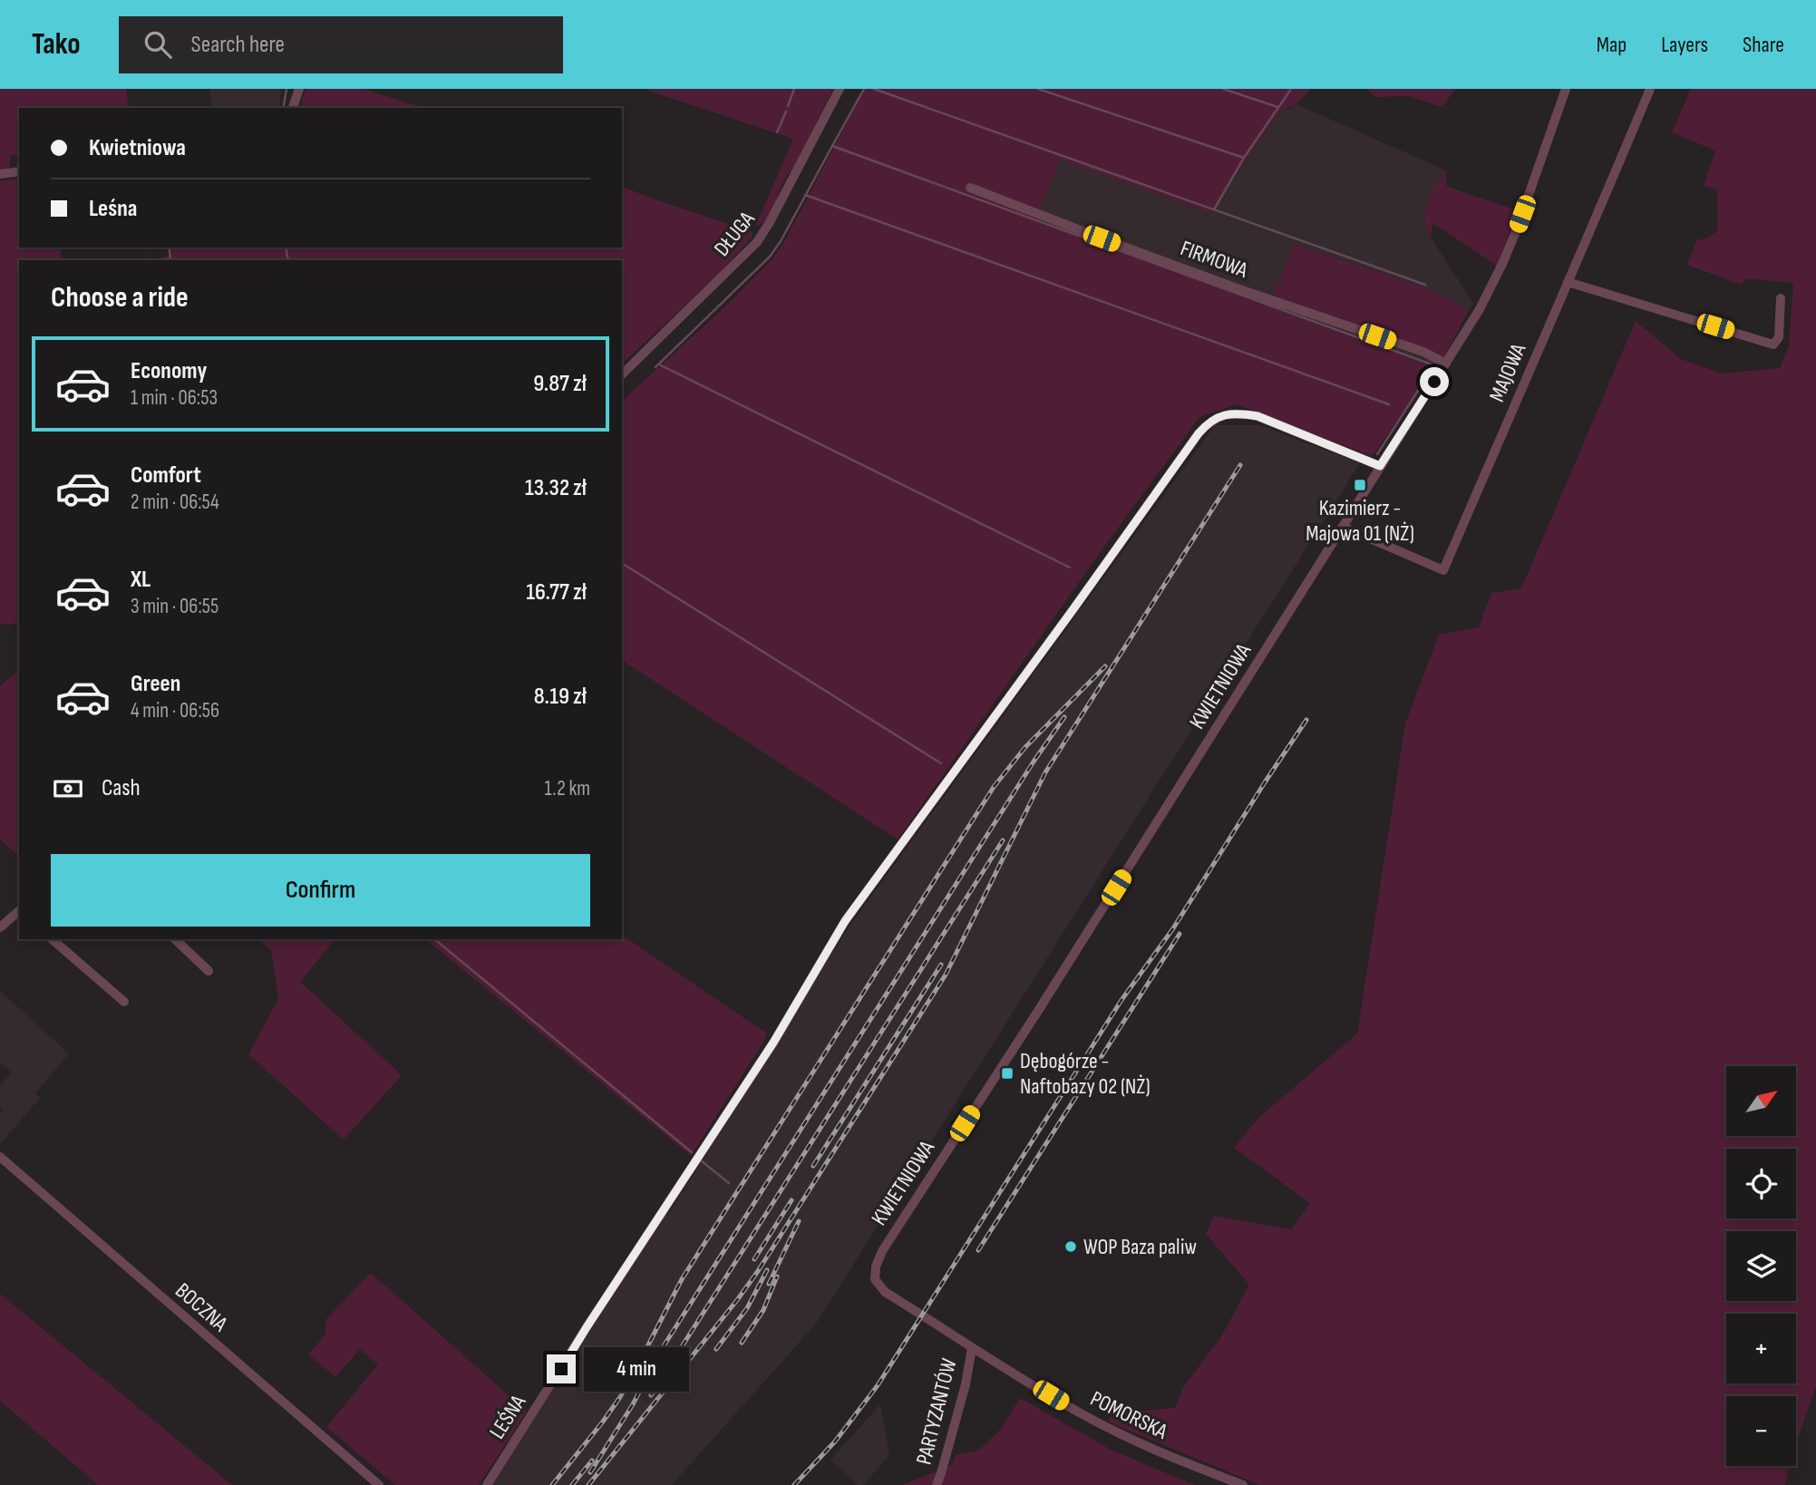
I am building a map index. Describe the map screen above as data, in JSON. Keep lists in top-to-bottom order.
{
  "streets": {
    "street": [
      "DŁUGA",
      "FIRMOWA",
      "MAJOWA",
      "KWIETNIOWA",
      "BOCZNA",
      "PARTYZANTÓW",
      "POMORSKA",
      "LEŚNA"
    ]
  },
  "crossings": [
    ["FIRMOWA", "KWIETNIOWA"],
    ["MAJOWA", "KWIETNIOWA"],
    ["KWIETNIOWA", "POMORSKA"],
    ["KWIETNIOWA", "LEŚNA"],
    ["PARTYZANTÓW", "POMORSKA"]
  ],
  "places": {
    "transit": ["Kazimierz - Majowa 01 (NŻ)", "Dębogórze - Naftobazy 02 (NŻ)"],
    "other": ["WOP Baza paliw"]
  },
  "north": "top right",
  "page": {
    "header": "Tako",
    "search": "Search here",
    "nav": ["Map", "Layers", "Share"],
    "banner": ["Kwietniowa", "Leśna"],
    "heading": "Choose a ride",
    "list": [
      {
        "name": "Economy",
        "note": "1 min · 06:53",
        "value": "9.87 zł"
      },
      {
        "name": "Comfort",
        "note": "2 min · 06:54",
        "value": "13.32 zł"
      },
      {
        "name": "XL",
        "note": "3 min · 06:55",
        "value": "16.77 zł"
      },
      {
        "name": "Green",
        "note": "4 min · 06:56",
        "value": "8.19 zł"
      }
    ],
    "pay": ["Cash", "1.2 km"],
    "buttons": "Confirm",
    "map_buttons": ["+", "−"],
    "bubble": "4 min"
  }
}
